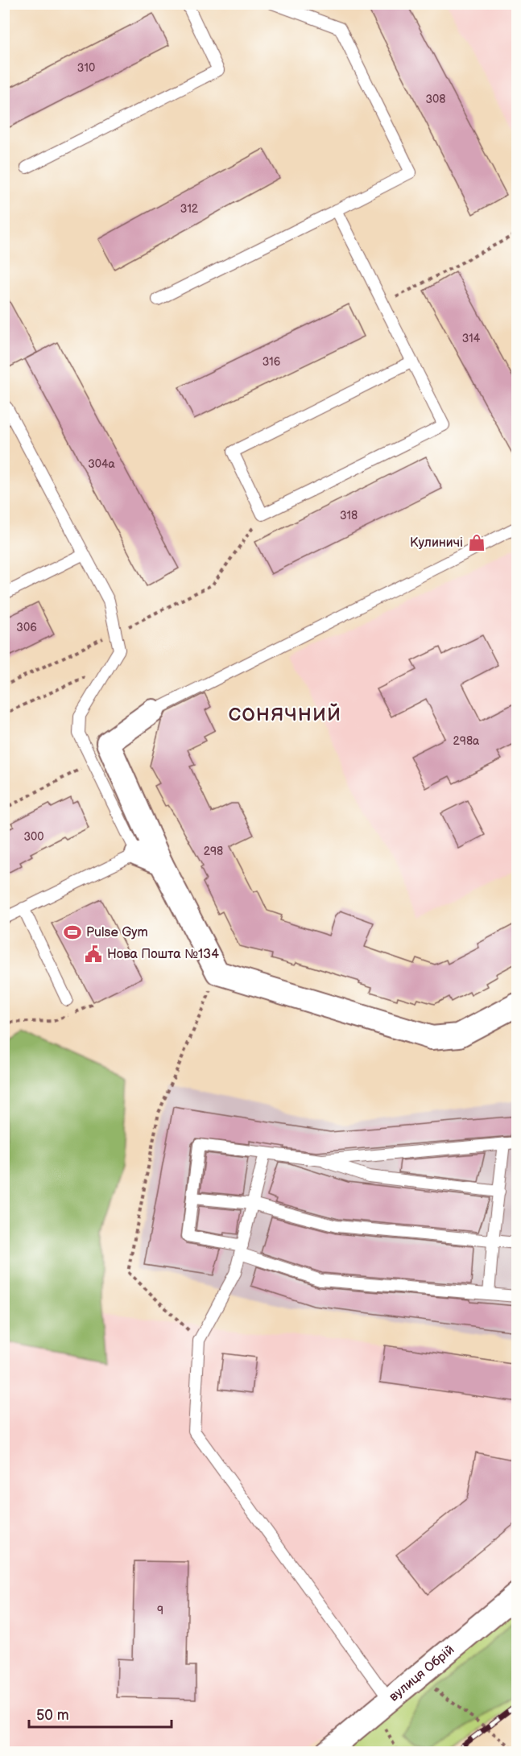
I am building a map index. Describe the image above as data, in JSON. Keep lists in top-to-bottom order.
{
  "streets": {
    "street": ["вулиця Обрій"]
  },
  "districts": ["СОНЯЧНИЙ"],
  "places": {
    "shop": ["Кулиничі"],
    "sports": ["Pulse Gym"],
    "public building": ["Нова Пошта №134"]
  },
  "house_numbers": [
    "310",
    "308",
    "312",
    "314",
    "316",
    "304а",
    "318",
    "306",
    "298а",
    "300",
    "298",
    "9"
  ],
  "scale_bar": "50 m"
}
